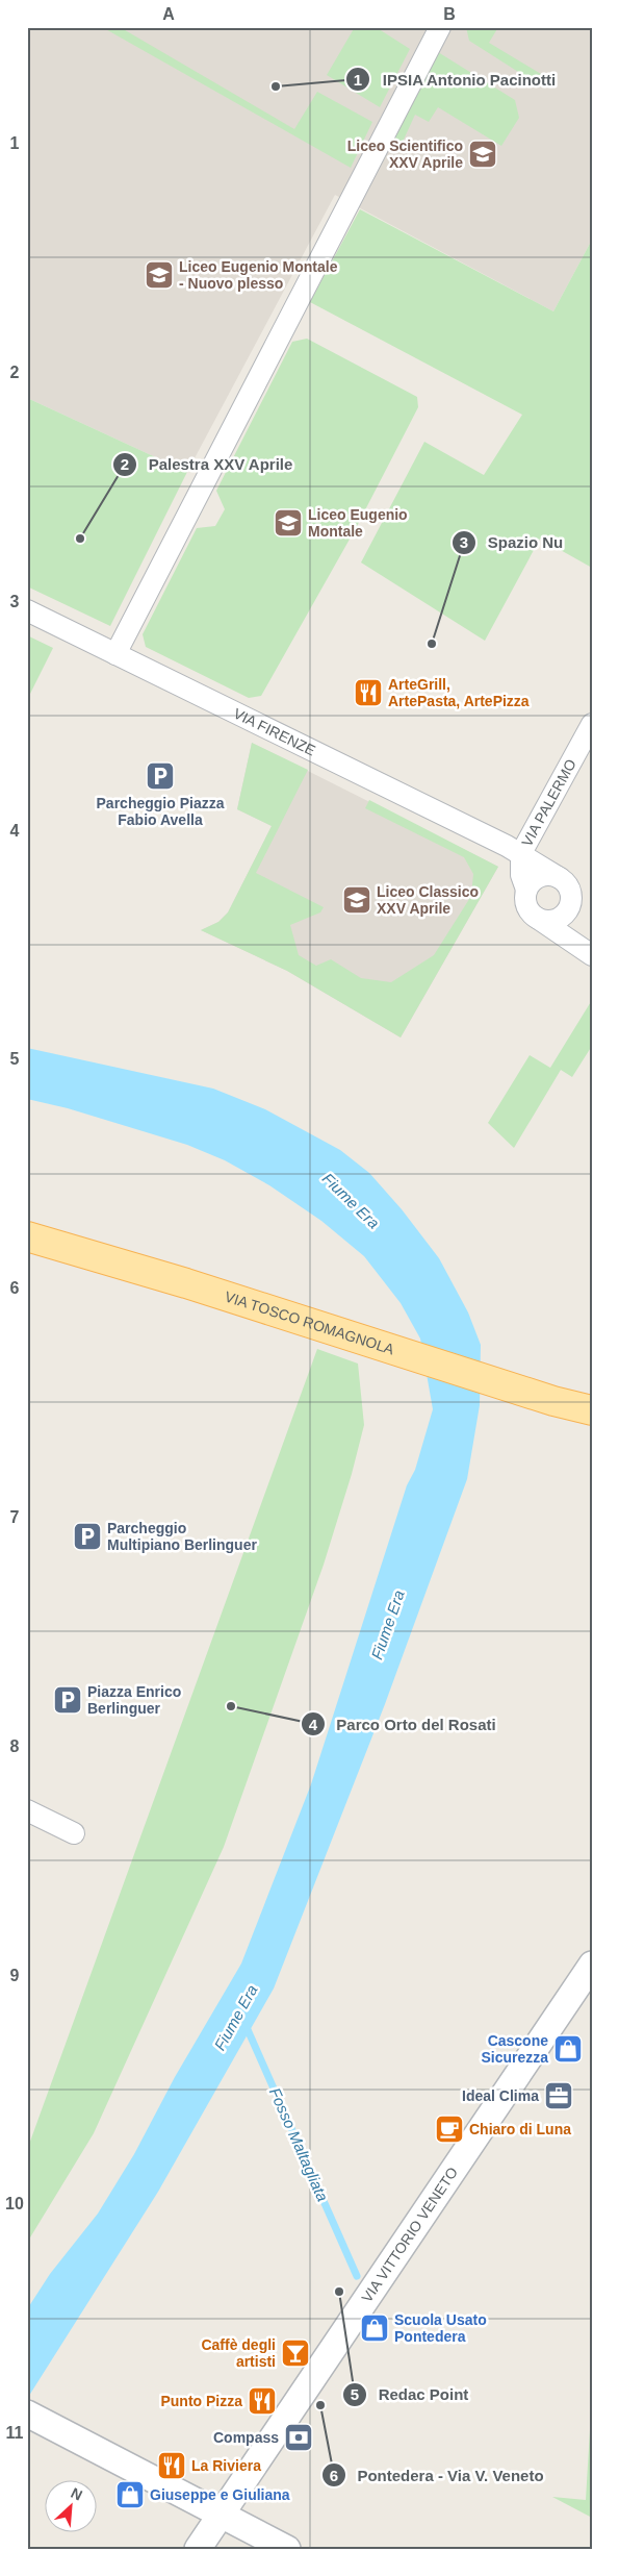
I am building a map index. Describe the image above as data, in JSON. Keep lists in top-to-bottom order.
{
  "streets": {
    "main road": ["VIA TOSCO ROMAGNOLA"],
    "street": ["VIA FIRENZE", "VIA PALERMO", "VIA VITTORIO VENETO"]
  },
  "crossings": [
    ["VIA FIRENZE", "VIA PALERMO"]
  ],
  "water": ["Fiume Era", "Fosso Maltagliata"],
  "places": {
    "other": [
      "IPSIA Antonio Pacinotti",
      "Palestra XXV Aprile",
      "Spazio Nu",
      "Parco Orto del Rosati",
      "Redac Point",
      "Pontedera - Via V. Veneto"
    ],
    "school or university": [
      "Liceo Scientifico XXV Aprile",
      "Liceo Eugenio Montale - Nuovo plesso",
      "Liceo Eugenio Montale",
      "Liceo Classico XXV Aprile"
    ],
    "restaurant": ["ArteGrill, ArtePasta, ArtePizza", "Punto Pizza", "La Riviera"],
    "parking": ["Parcheggio Piazza Fabio Avella", "Parcheggio Multipiano Berlinguer", "Piazza Enrico Berlinguer"],
    "shop": ["Cascone Sicurezza", "Scuola Usato Pontedera", "Giuseppe e Giuliana"],
    "office": ["Ideal Clima"],
    "cafe": ["Chiaro di Luna"],
    "bar": ["Caffè degli artisti"],
    "bank": ["Compass"]
  },
  "north": "top right",
  "grid": {
    "columns": ["A", "B"],
    "rows": [
      "1",
      "2",
      "3",
      "4",
      "5",
      "6",
      "7",
      "8",
      "9",
      "10",
      "11"
    ]
  }
}
